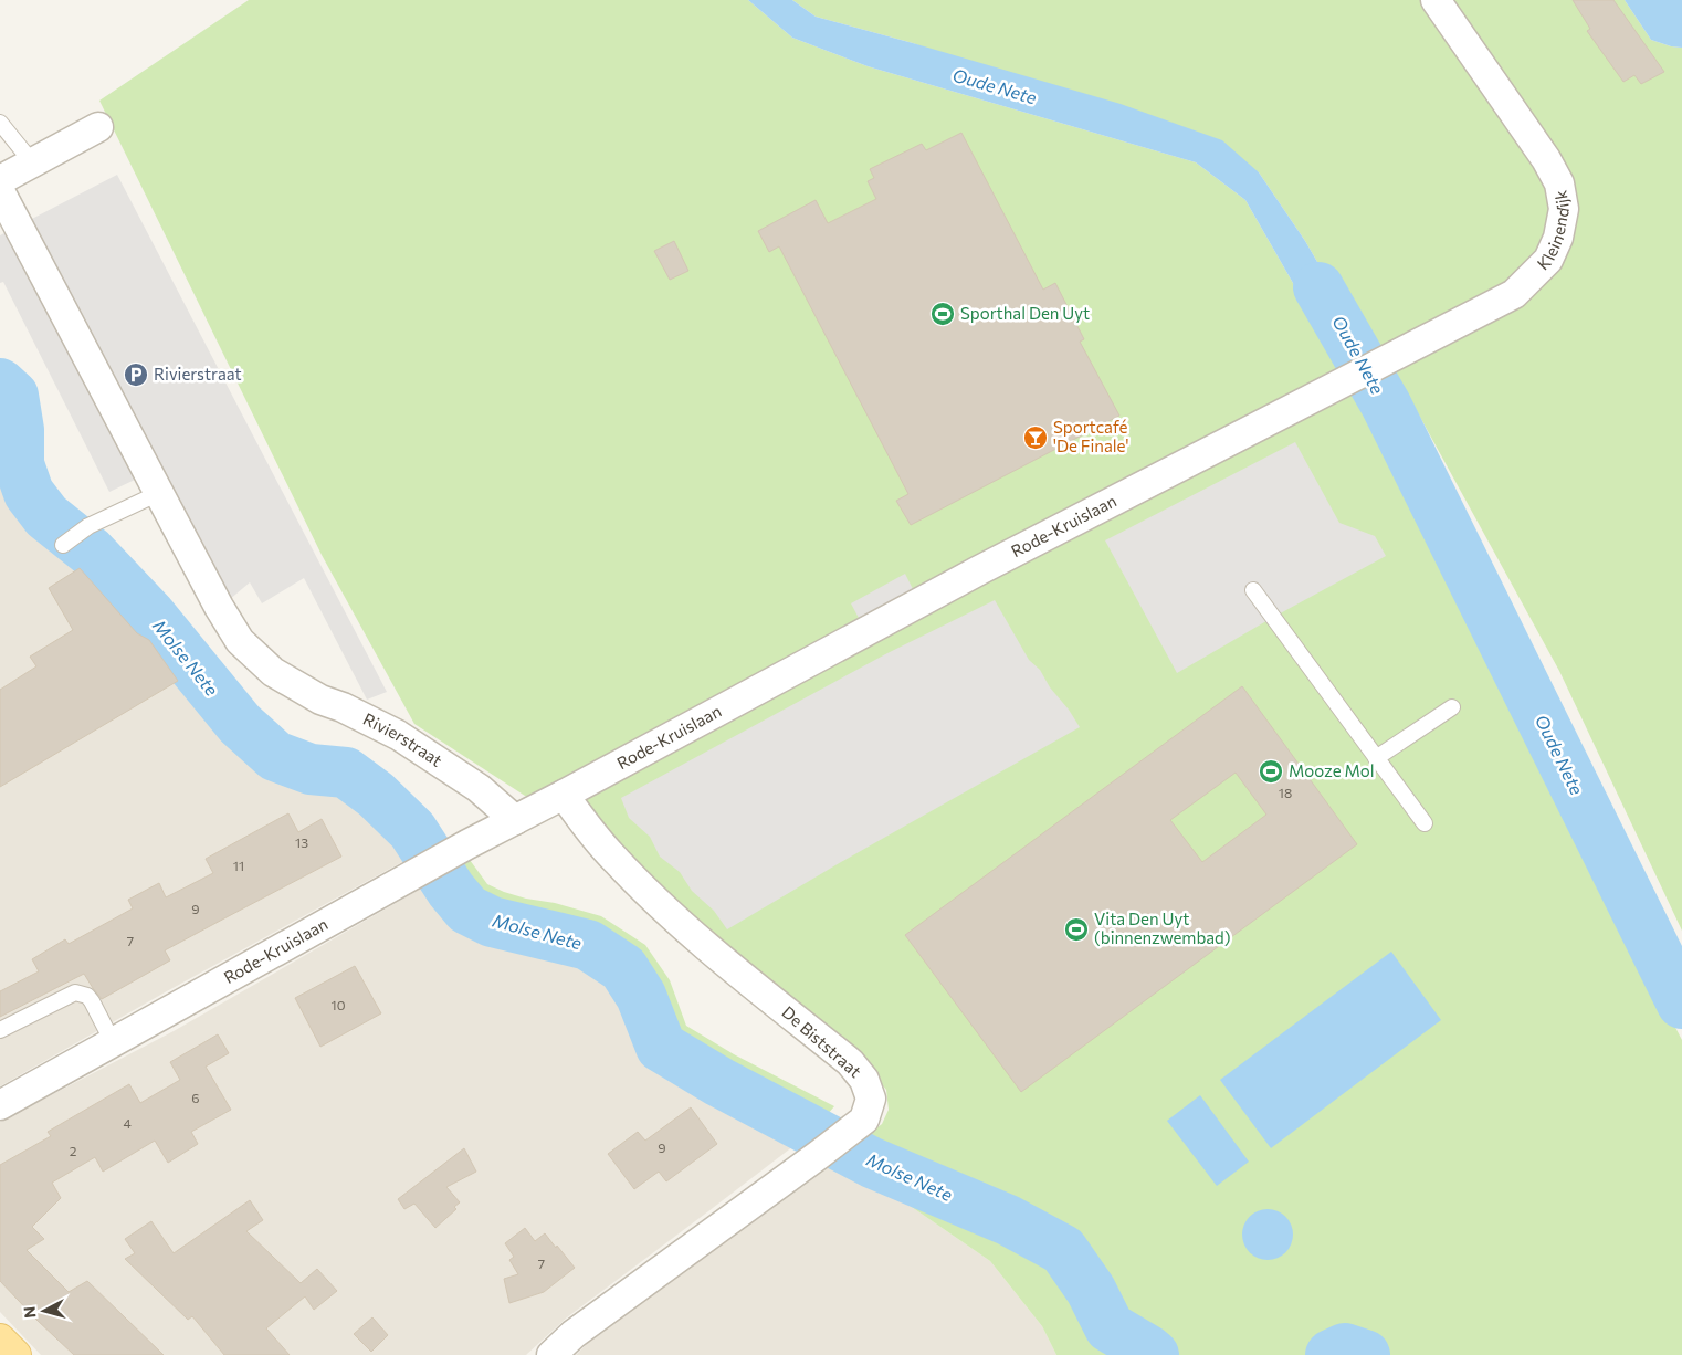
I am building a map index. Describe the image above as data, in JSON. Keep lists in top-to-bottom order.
{
  "streets": {
    "street": [
      "Kleinendijk",
      "Rode-Kruislaan",
      "Rivierstraat",
      "De Biststraat"
    ]
  },
  "crossings": [
    ["Kleinendijk", "Rode-Kruislaan"],
    ["Rode-Kruislaan", "Rivierstraat"],
    ["Rode-Kruislaan", "De Biststraat"]
  ],
  "water": ["Oude Nete", "Molse Nete"],
  "places": {
    "sports": ["Sporthal Den Uyt", "Mooze Mol", "Vita Den Uyt (binnenzwembad)"],
    "parking": ["Rivierstraat"],
    "bar": ["Sportcafé 'De Finale'"]
  },
  "house_numbers": [
    "18",
    "13",
    "11",
    "9",
    "7",
    "10",
    "6",
    "4",
    "9",
    "2",
    "7"
  ],
  "north": "left"
}
